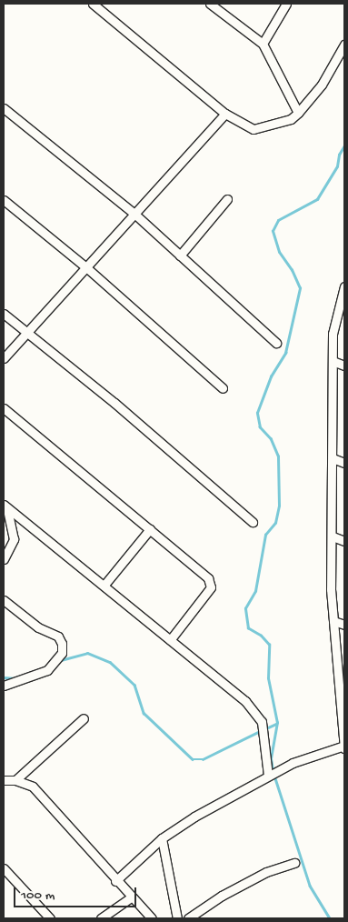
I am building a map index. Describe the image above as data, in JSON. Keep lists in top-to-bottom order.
{
  "scale_bar": "100 m"
}
